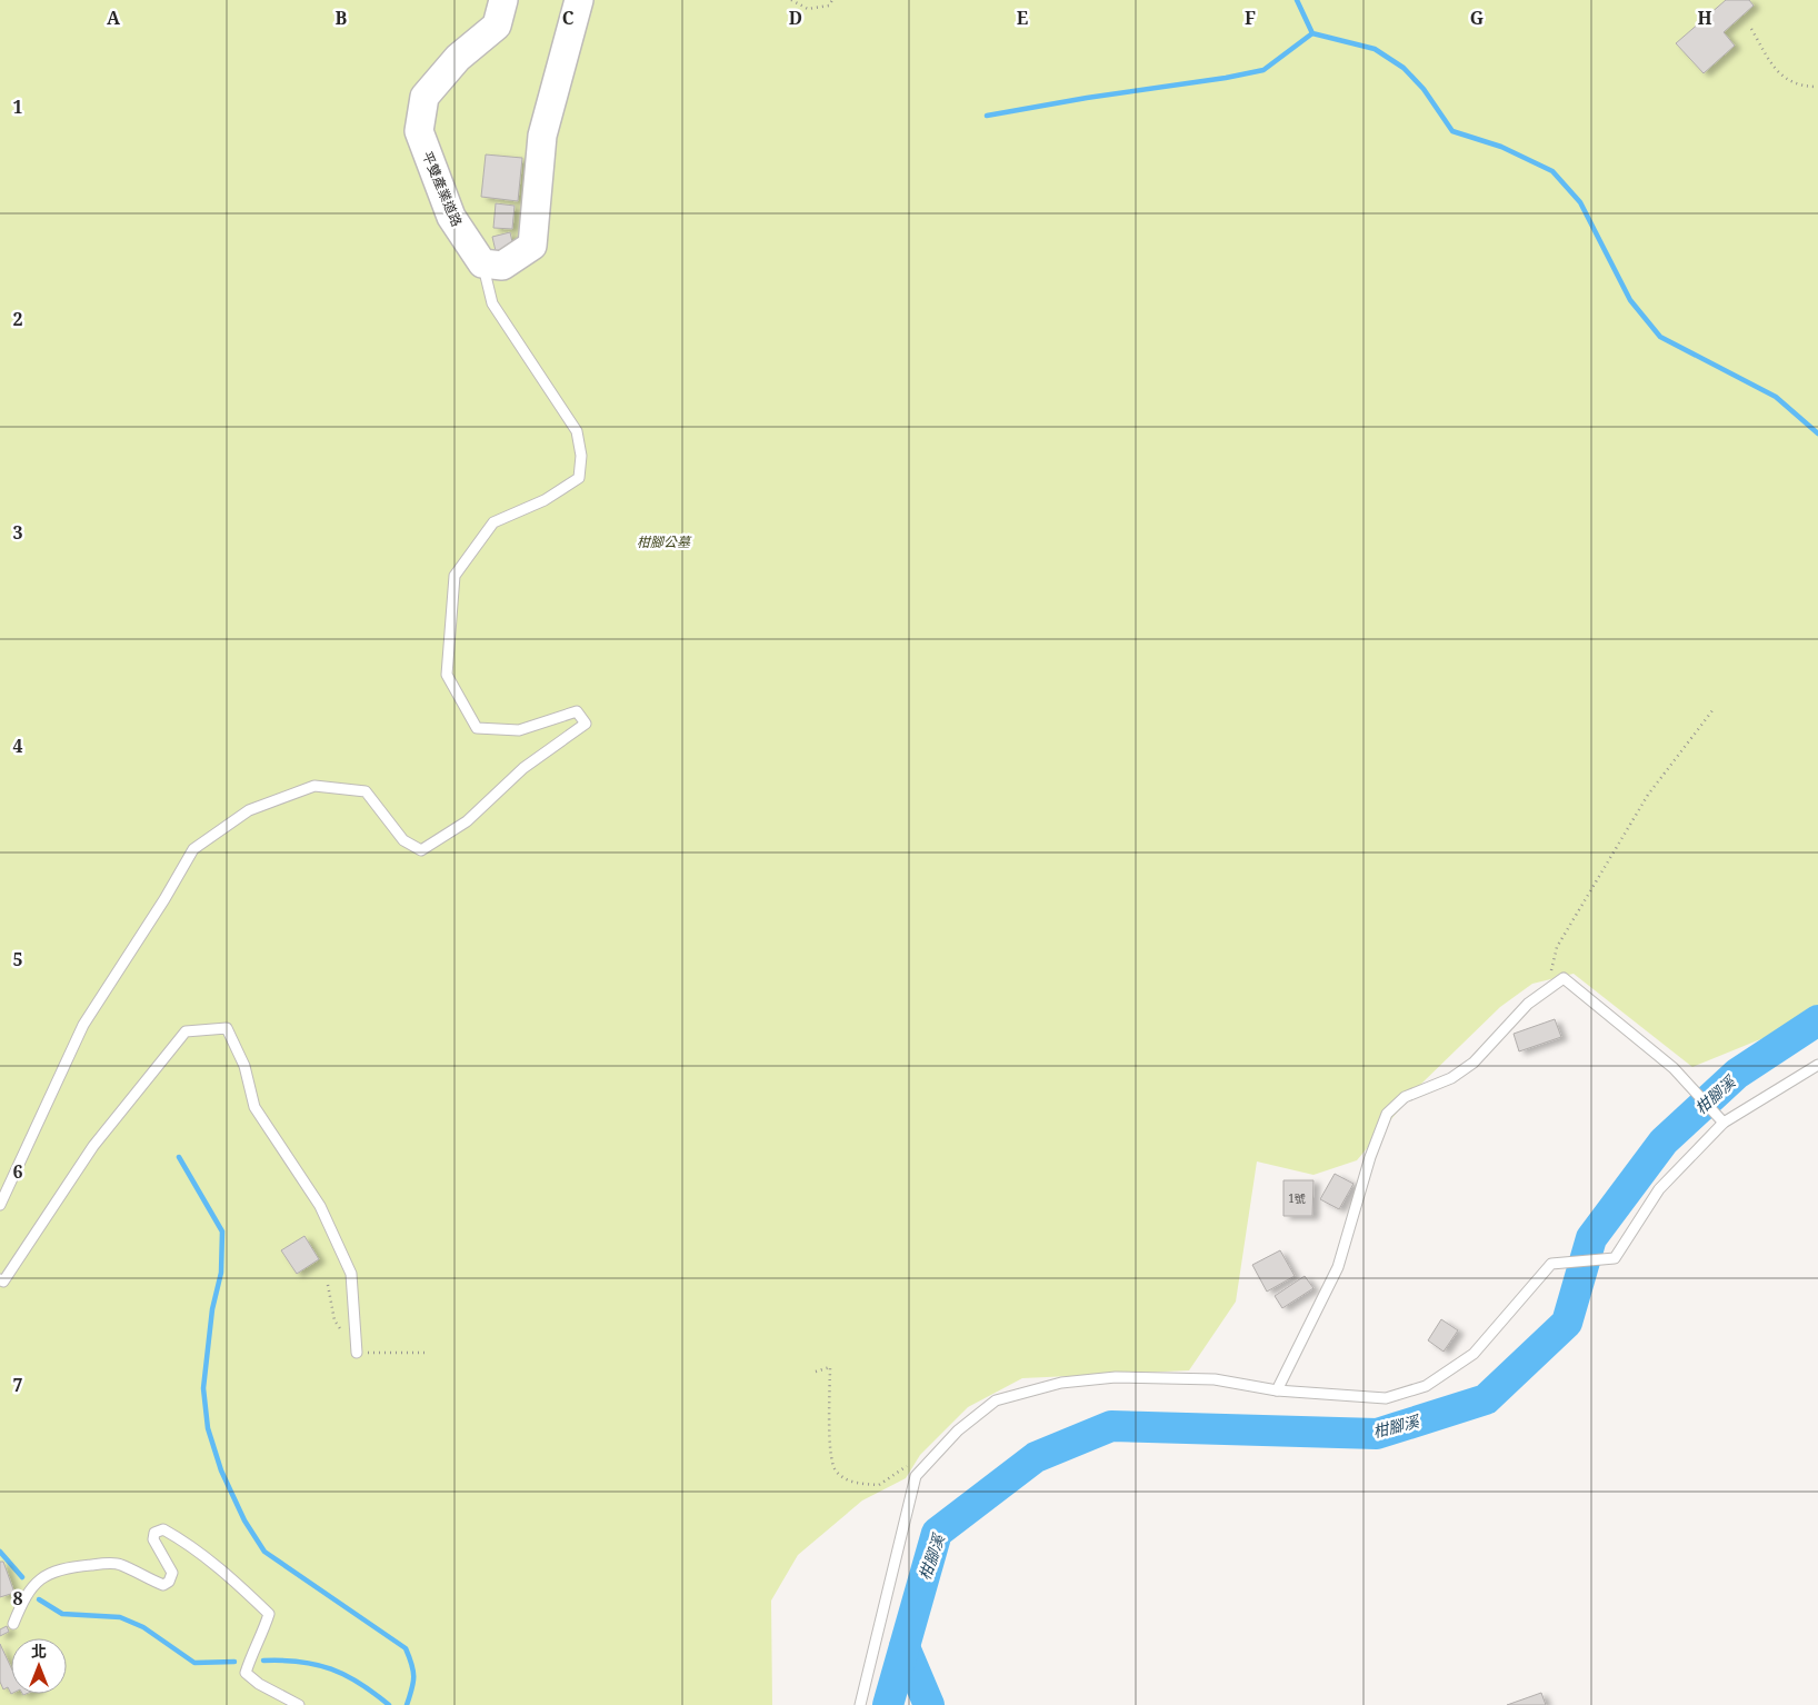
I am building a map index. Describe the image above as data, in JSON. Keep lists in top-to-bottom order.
{
  "streets": {
    "street": ["平雙產業道路"]
  },
  "water": ["柑腳溪"],
  "parks": ["柑腳公墓"],
  "house_numbers": ["1號"],
  "north": "top",
  "grid": {
    "columns": [
      "A",
      "B",
      "C",
      "D",
      "E",
      "F",
      "G",
      "H"
    ],
    "rows": [
      "1",
      "2",
      "3",
      "4",
      "5",
      "6",
      "7",
      "8"
    ]
  }
}
